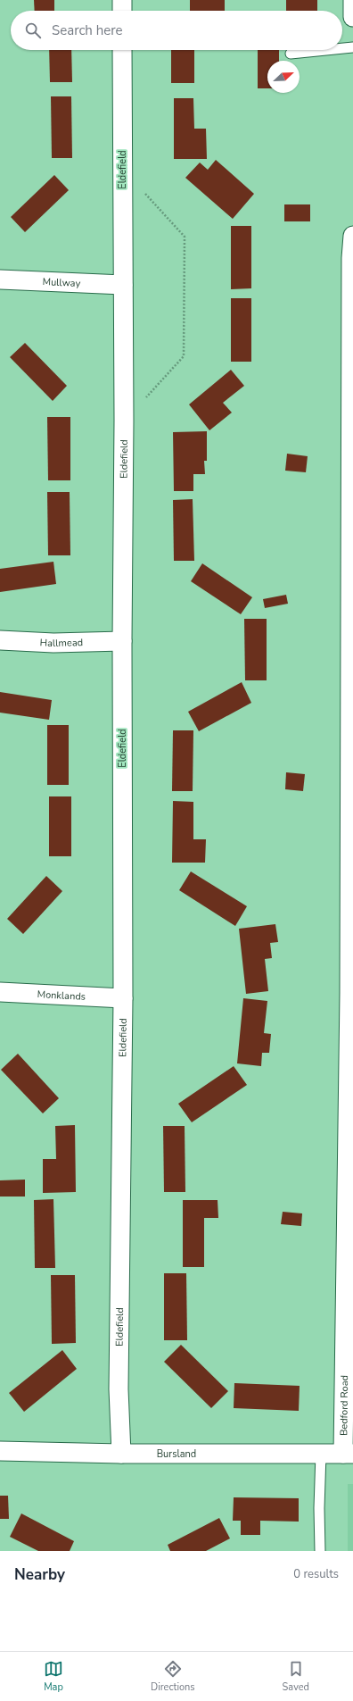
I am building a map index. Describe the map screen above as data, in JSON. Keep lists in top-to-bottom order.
{
  "streets": {
    "street": [
      "Eldefield",
      "Mullway",
      "Hallmead",
      "Monklands",
      "Bedford Road",
      "Bursland"
    ]
  },
  "crossings": [
    ["Eldefield", "Mullway"],
    ["Eldefield", "Hallmead"],
    ["Eldefield", "Monklands"],
    ["Eldefield", "Bursland"],
    ["Bedford Road", "Bursland"]
  ],
  "north": "top right",
  "page": {
    "search": "Search here",
    "heading": ["Nearby", "0 results"],
    "nav": ["Map", "Directions", "Saved"]
  }
}
